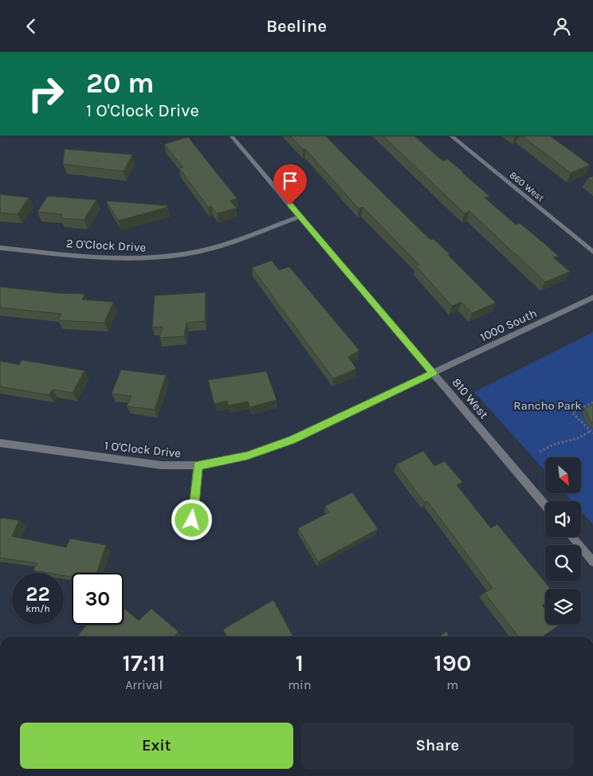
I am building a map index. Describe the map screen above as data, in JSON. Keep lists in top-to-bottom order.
{
  "streets": {
    "street": [
      "860 West",
      "2 O'Clock Drive",
      "1000 South",
      "810 West",
      "1 O'Clock Drive"
    ]
  },
  "crossings": [
    ["2 O'Clock Drive", "810 West"],
    ["1000 South", "810 West"],
    ["1000 South", "1 O'Clock Drive"],
    ["810 West", "1 O'Clock Drive"]
  ],
  "parks": ["Rancho Park"],
  "north": "bottom right",
  "page": {
    "header": "Beeline",
    "turn": ["20 m", "1 O'Clock Drive"],
    "speed": "22 km/h",
    "limit": "30",
    "eta": [
      "17:11",
      "Arrival",
      "1",
      "min",
      "190",
      "m"
    ],
    "buttons": ["Exit", "Share"]
  }
}
